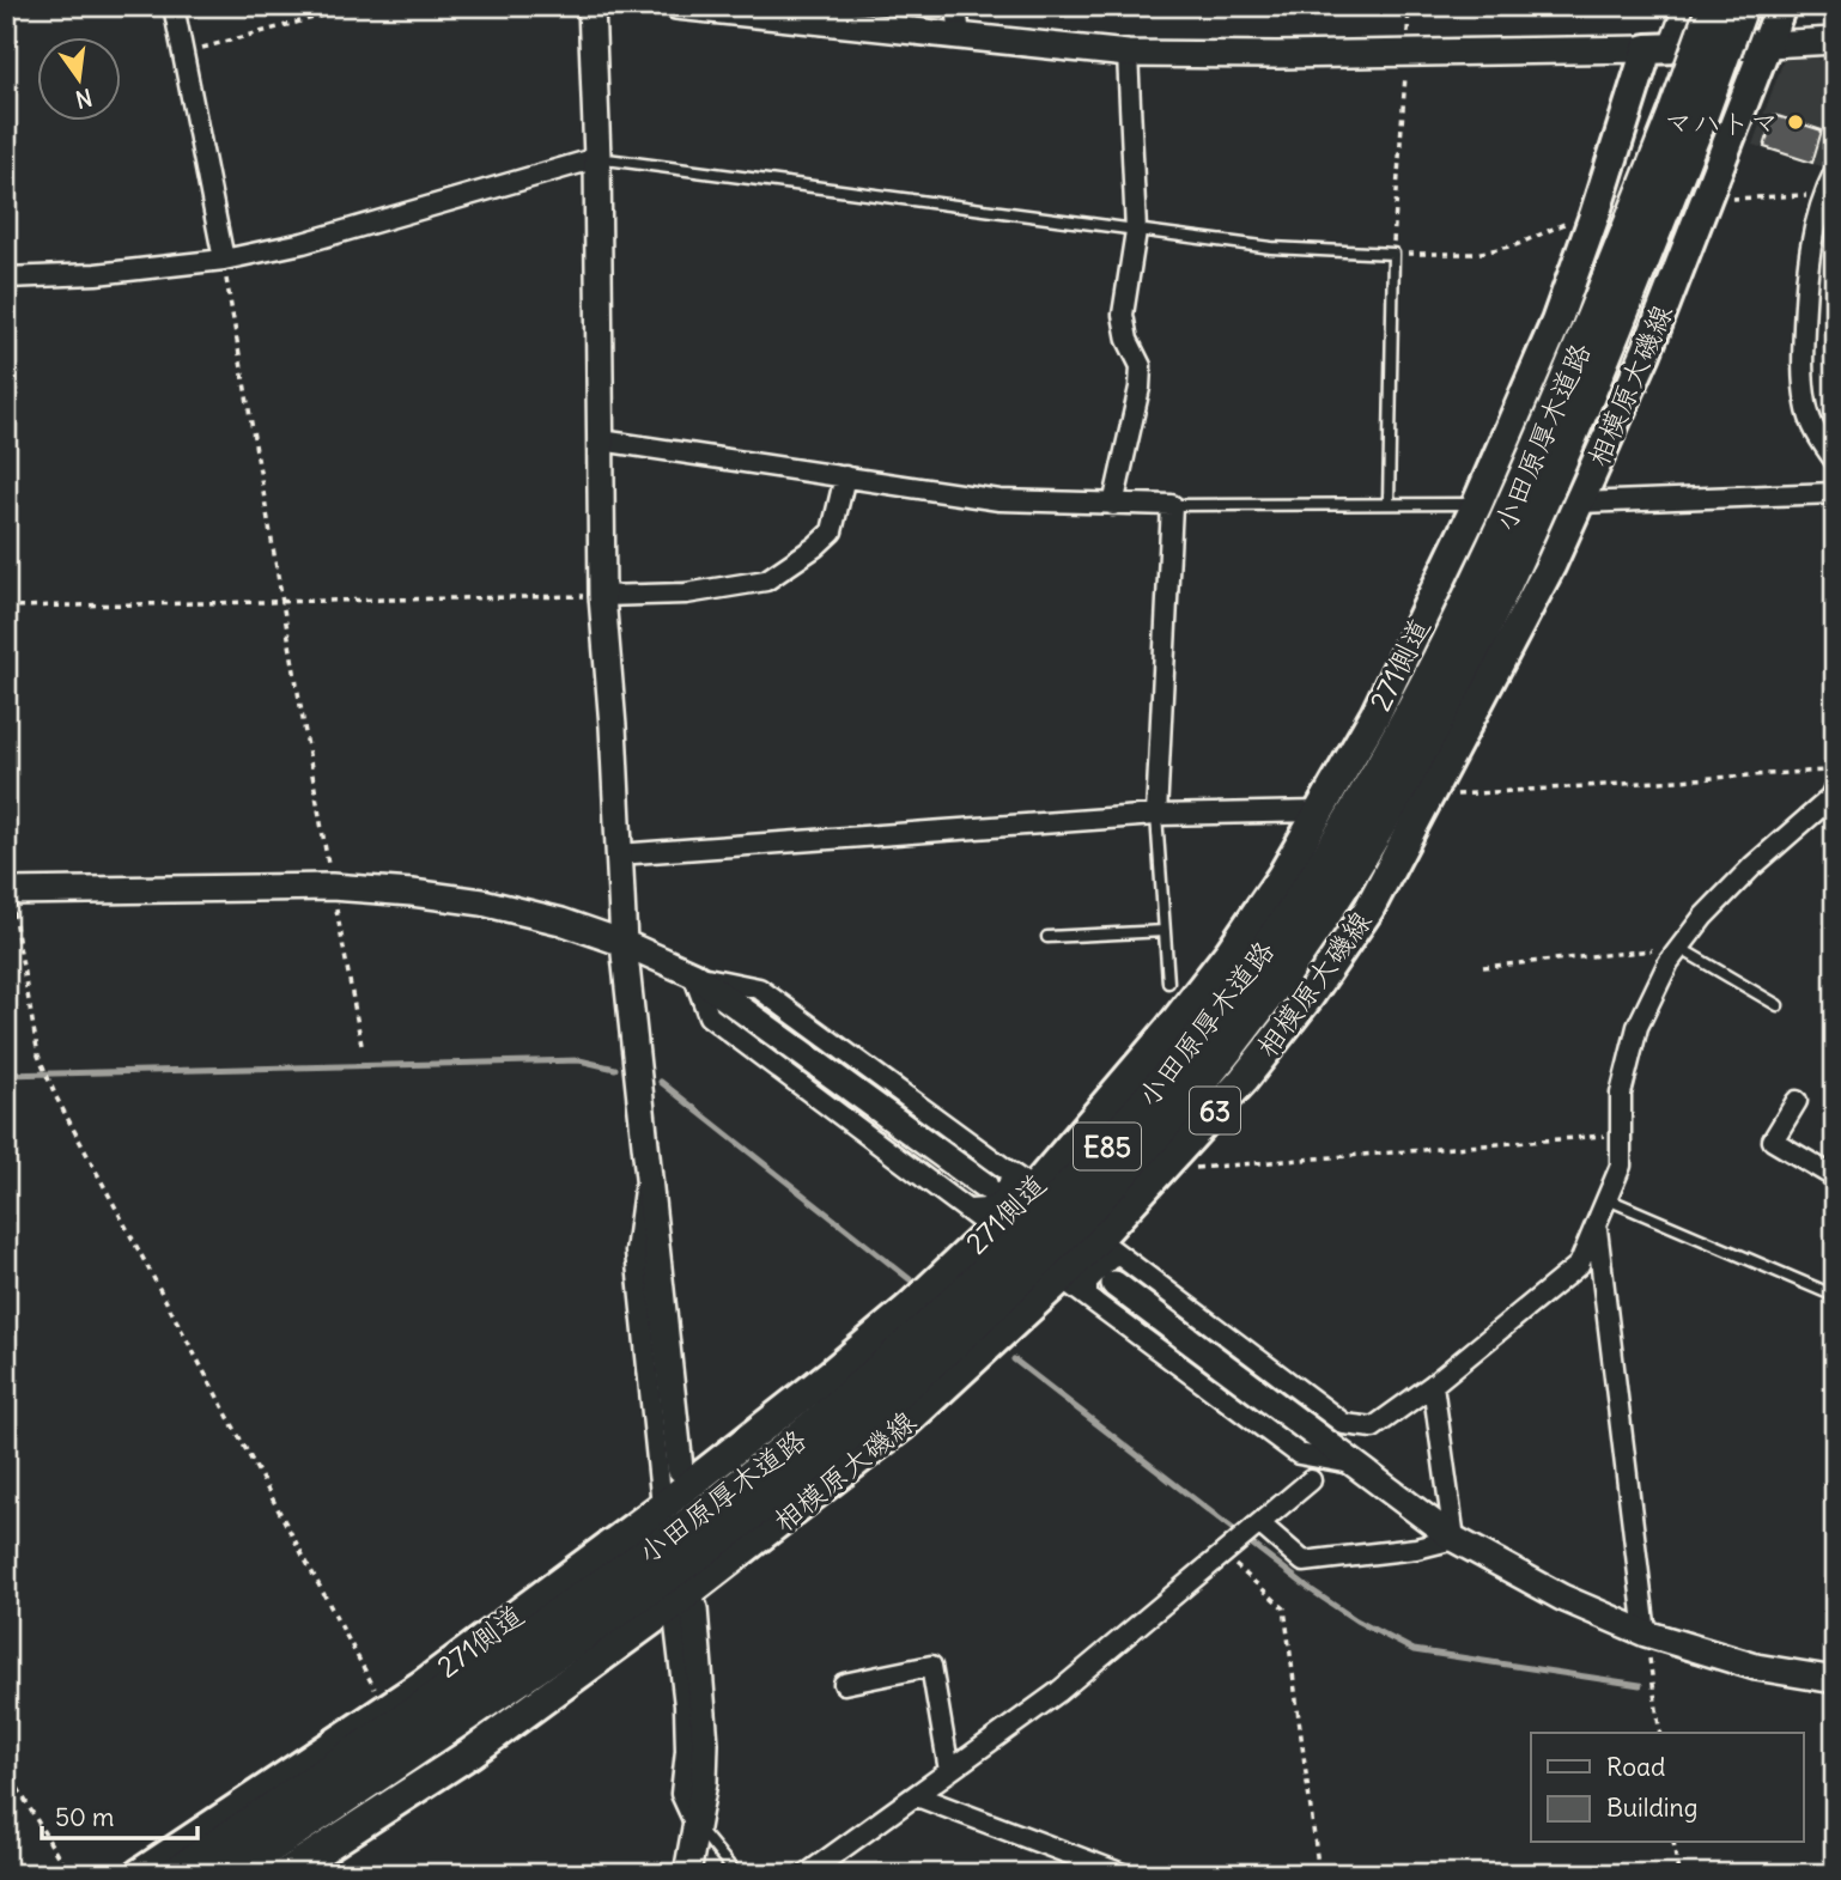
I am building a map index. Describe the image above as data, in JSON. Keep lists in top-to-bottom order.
{
  "streets": {
    "highway": ["小田原厚木道路", "E85"],
    "main road": ["相模原大磯線", "271側道", "63"]
  },
  "crossings": [
    ["相模原大磯線", "63"]
  ],
  "places": ["マハトマ"],
  "legend": ["Road", "Building"],
  "scale_bar": "50 m",
  "north": "bottom"
}
